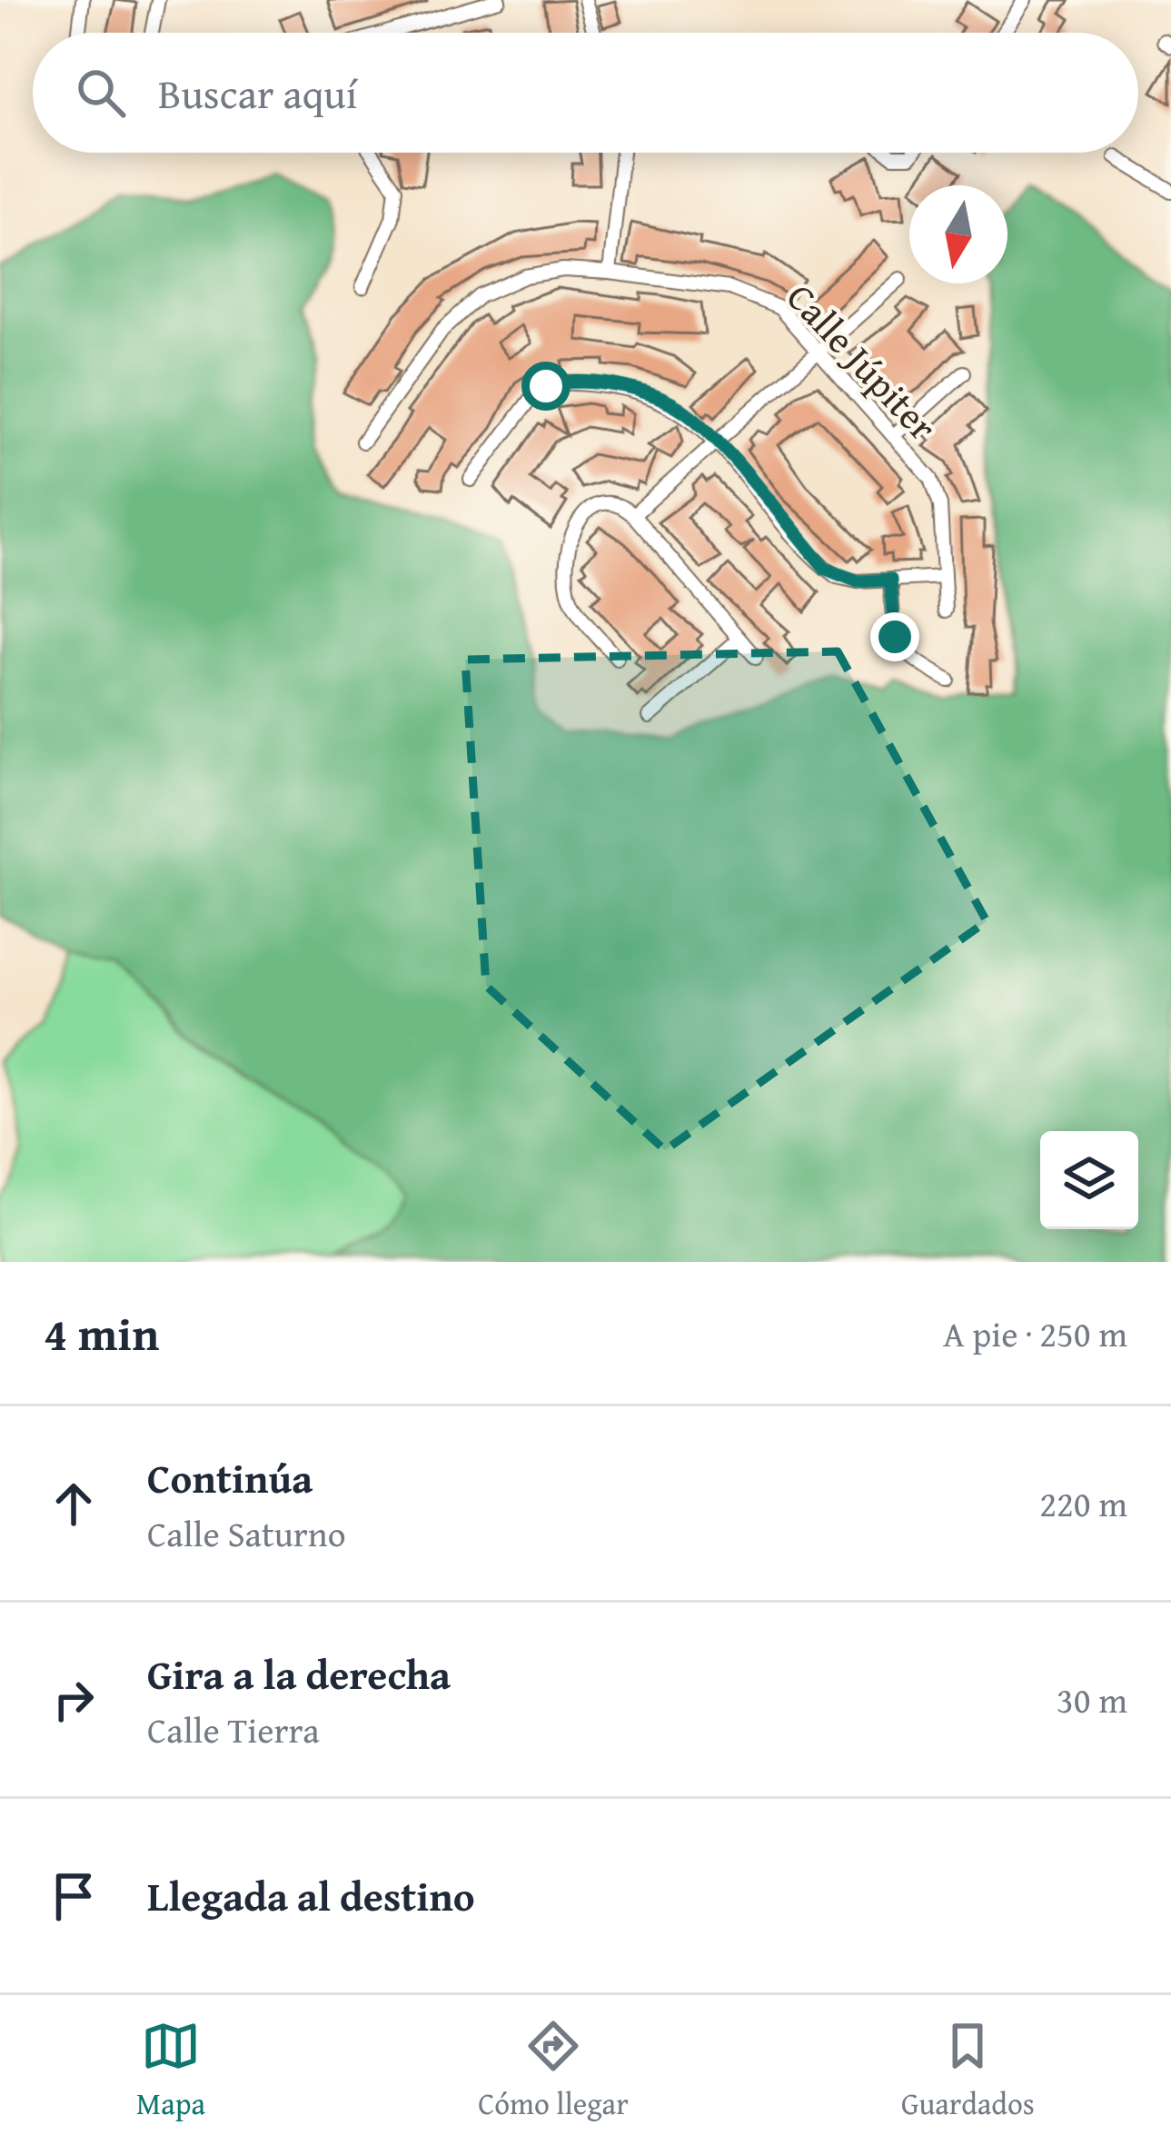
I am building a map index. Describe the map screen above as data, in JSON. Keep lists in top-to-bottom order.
{
  "streets": {
    "street": ["Calle Júpiter"]
  },
  "north": "bottom",
  "page": {
    "search": "Buscar aquí",
    "heading": ["4 min", "A pie · 250 m"],
    "list": [
      ["Continúa", "Calle Saturno", "220 m"],
      ["Gira a la derecha", "Calle Tierra", "30 m"],
      "Llegada al destino"
    ],
    "nav": ["Mapa", "Cómo llegar", "Guardados"]
  }
}
